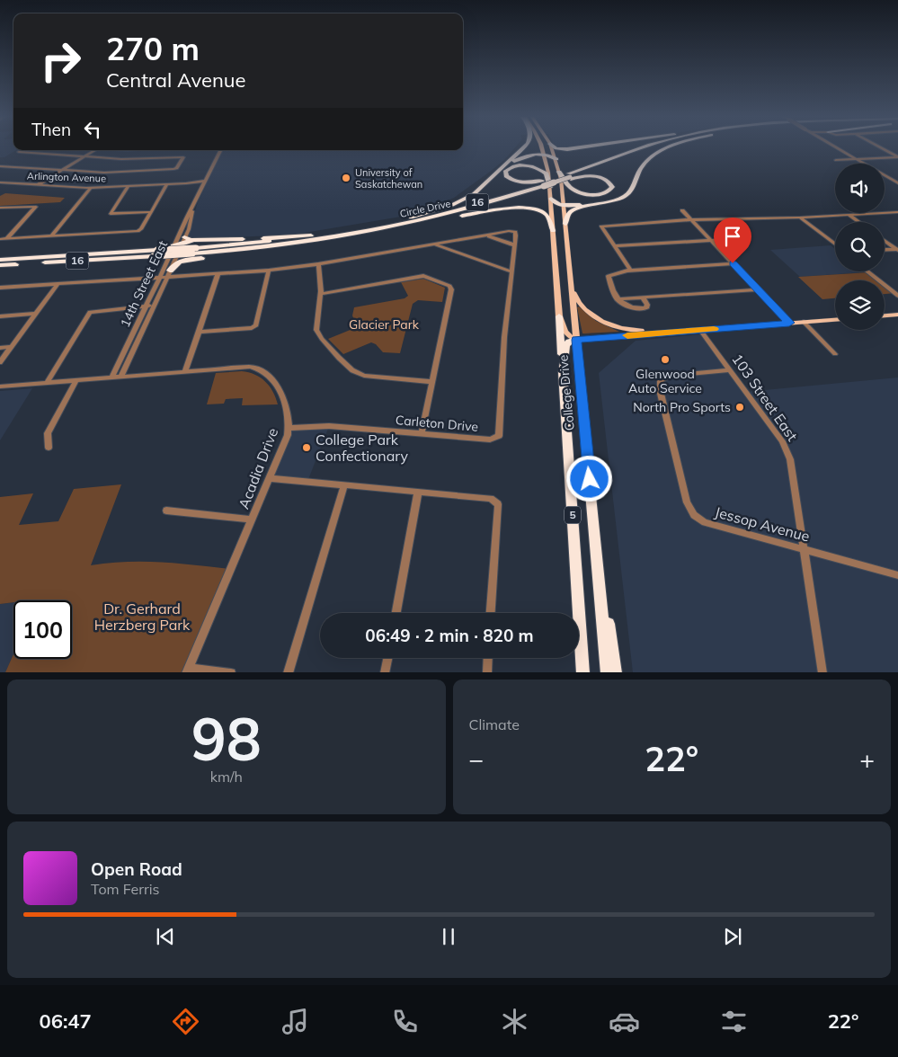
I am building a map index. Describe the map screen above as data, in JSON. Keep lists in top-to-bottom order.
{
  "streets": {
    "highway": [
      "16",
      "Circle Drive",
      "College Drive",
      "5"
    ],
    "street": [
      "Arlington Avenue",
      "14th Street East",
      "103 Street East",
      "Carleton Drive",
      "Acadia Drive",
      "Jessop Avenue"
    ]
  },
  "crossings": [
    ["Arlington Avenue", "14th Street East"],
    ["14th Street East", "Acadia Drive"],
    ["103 Street East", "Jessop Avenue"],
    ["Carleton Drive", "Acadia Drive"]
  ],
  "parks": ["Glacier Park", "Dr. Gerhard Herzberg Park"],
  "places": [
    "University of Saskatchewan",
    "Glenwood Auto Service",
    "North Pro Sports",
    "College Park Confectionary"
  ],
  "page": {
    "turn": ["270 m", "Central Avenue"],
    "then": "Then",
    "limit": "100",
    "trip": "06:49 · 2 min · 820 m",
    "tile": [
      ["98", "km/h"],
      "Climate"
    ],
    "heat": ["−", "22°", "+"],
    "song": ["Open Road", "Tom Ferris"],
    "tabs": ["06:47", "22°"]
  }
}
